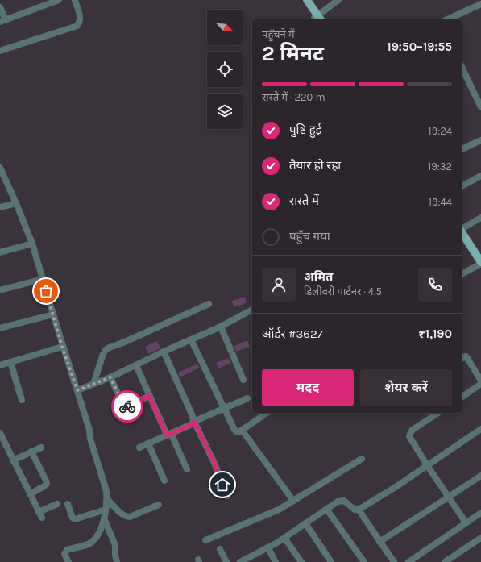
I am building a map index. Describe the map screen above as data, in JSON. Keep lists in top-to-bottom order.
{
  "north": "bottom right",
  "page": {
    "heading": ["2 मिनट", "पहुँचने में", "19:50–19:55"],
    "panel": [
      "अमित",
      "डिलीवरी पार्टनर · 4.5",
      "ऑर्डर #3627",
      "₹1,190"
    ],
    "bar": "रास्ते में · 220 m",
    "list": [
      ["पुष्टि हुई", "19:24"],
      ["तैयार हो रहा", "19:32"],
      ["रास्ते में", "19:44"],
      "पहुँच गया"
    ],
    "buttons": ["मदद", "शेयर करें"]
  }
}
